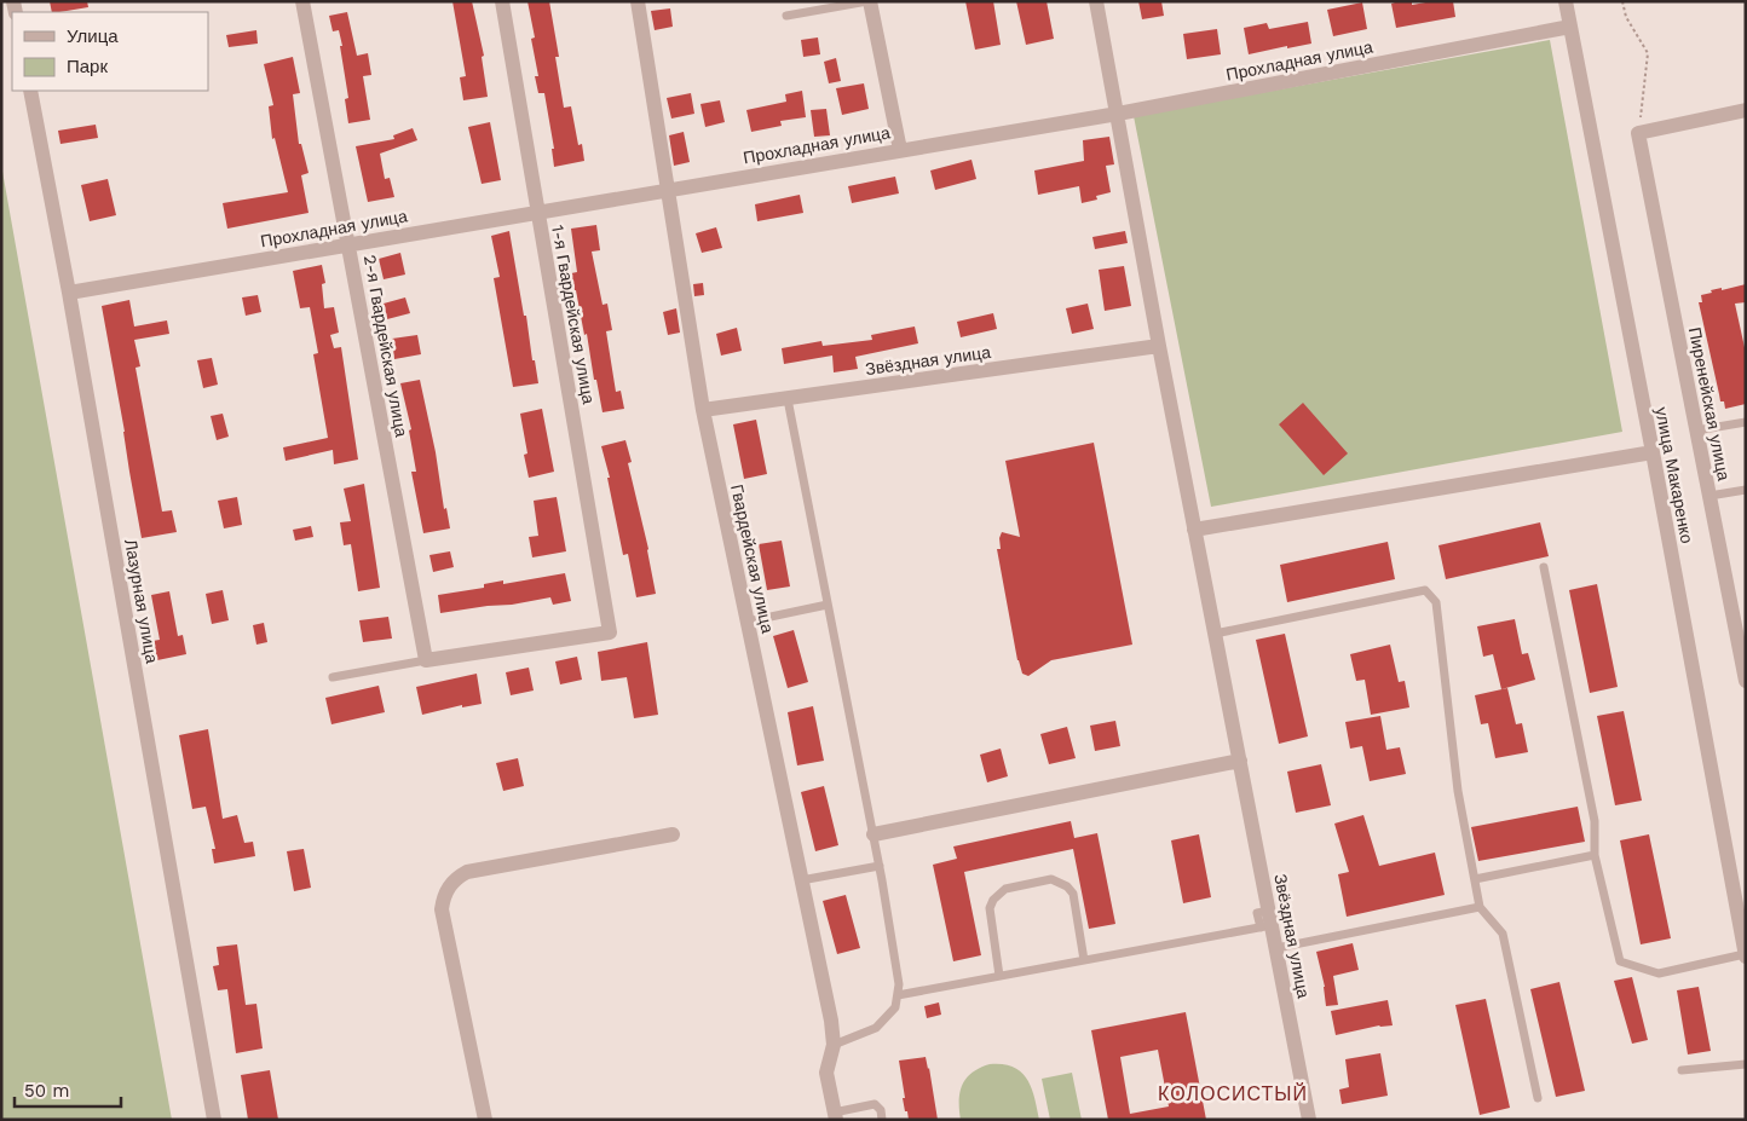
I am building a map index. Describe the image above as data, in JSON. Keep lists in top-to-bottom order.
{
  "streets": {
    "street": [
      "Прохладная улица",
      "1-я Гвардейская улица",
      "2-я Гвардейская улица",
      "Звёздная улица",
      "Пиренейская улица",
      "улица Макаренко",
      "Гвардейская улица",
      "Лазурная улица"
    ]
  },
  "crossings": [
    ["Прохладная улица", "1-я Гвардейская улица"],
    ["Прохладная улица", "2-я Гвардейская улица"],
    ["Прохладная улица", "Звёздная улица"],
    ["Прохладная улица", "улица Макаренко"],
    ["Прохладная улица", "Гвардейская улица"],
    ["Прохладная улица", "Лазурная улица"],
    ["1-я Гвардейская улица", "2-я Гвардейская улица"],
    ["Звёздная улица", "Гвардейская улица"]
  ],
  "districts": ["КОЛОСИСТЫЙ"],
  "legend": ["Улица", "Парк"],
  "scale_bar": "50 m"
}
